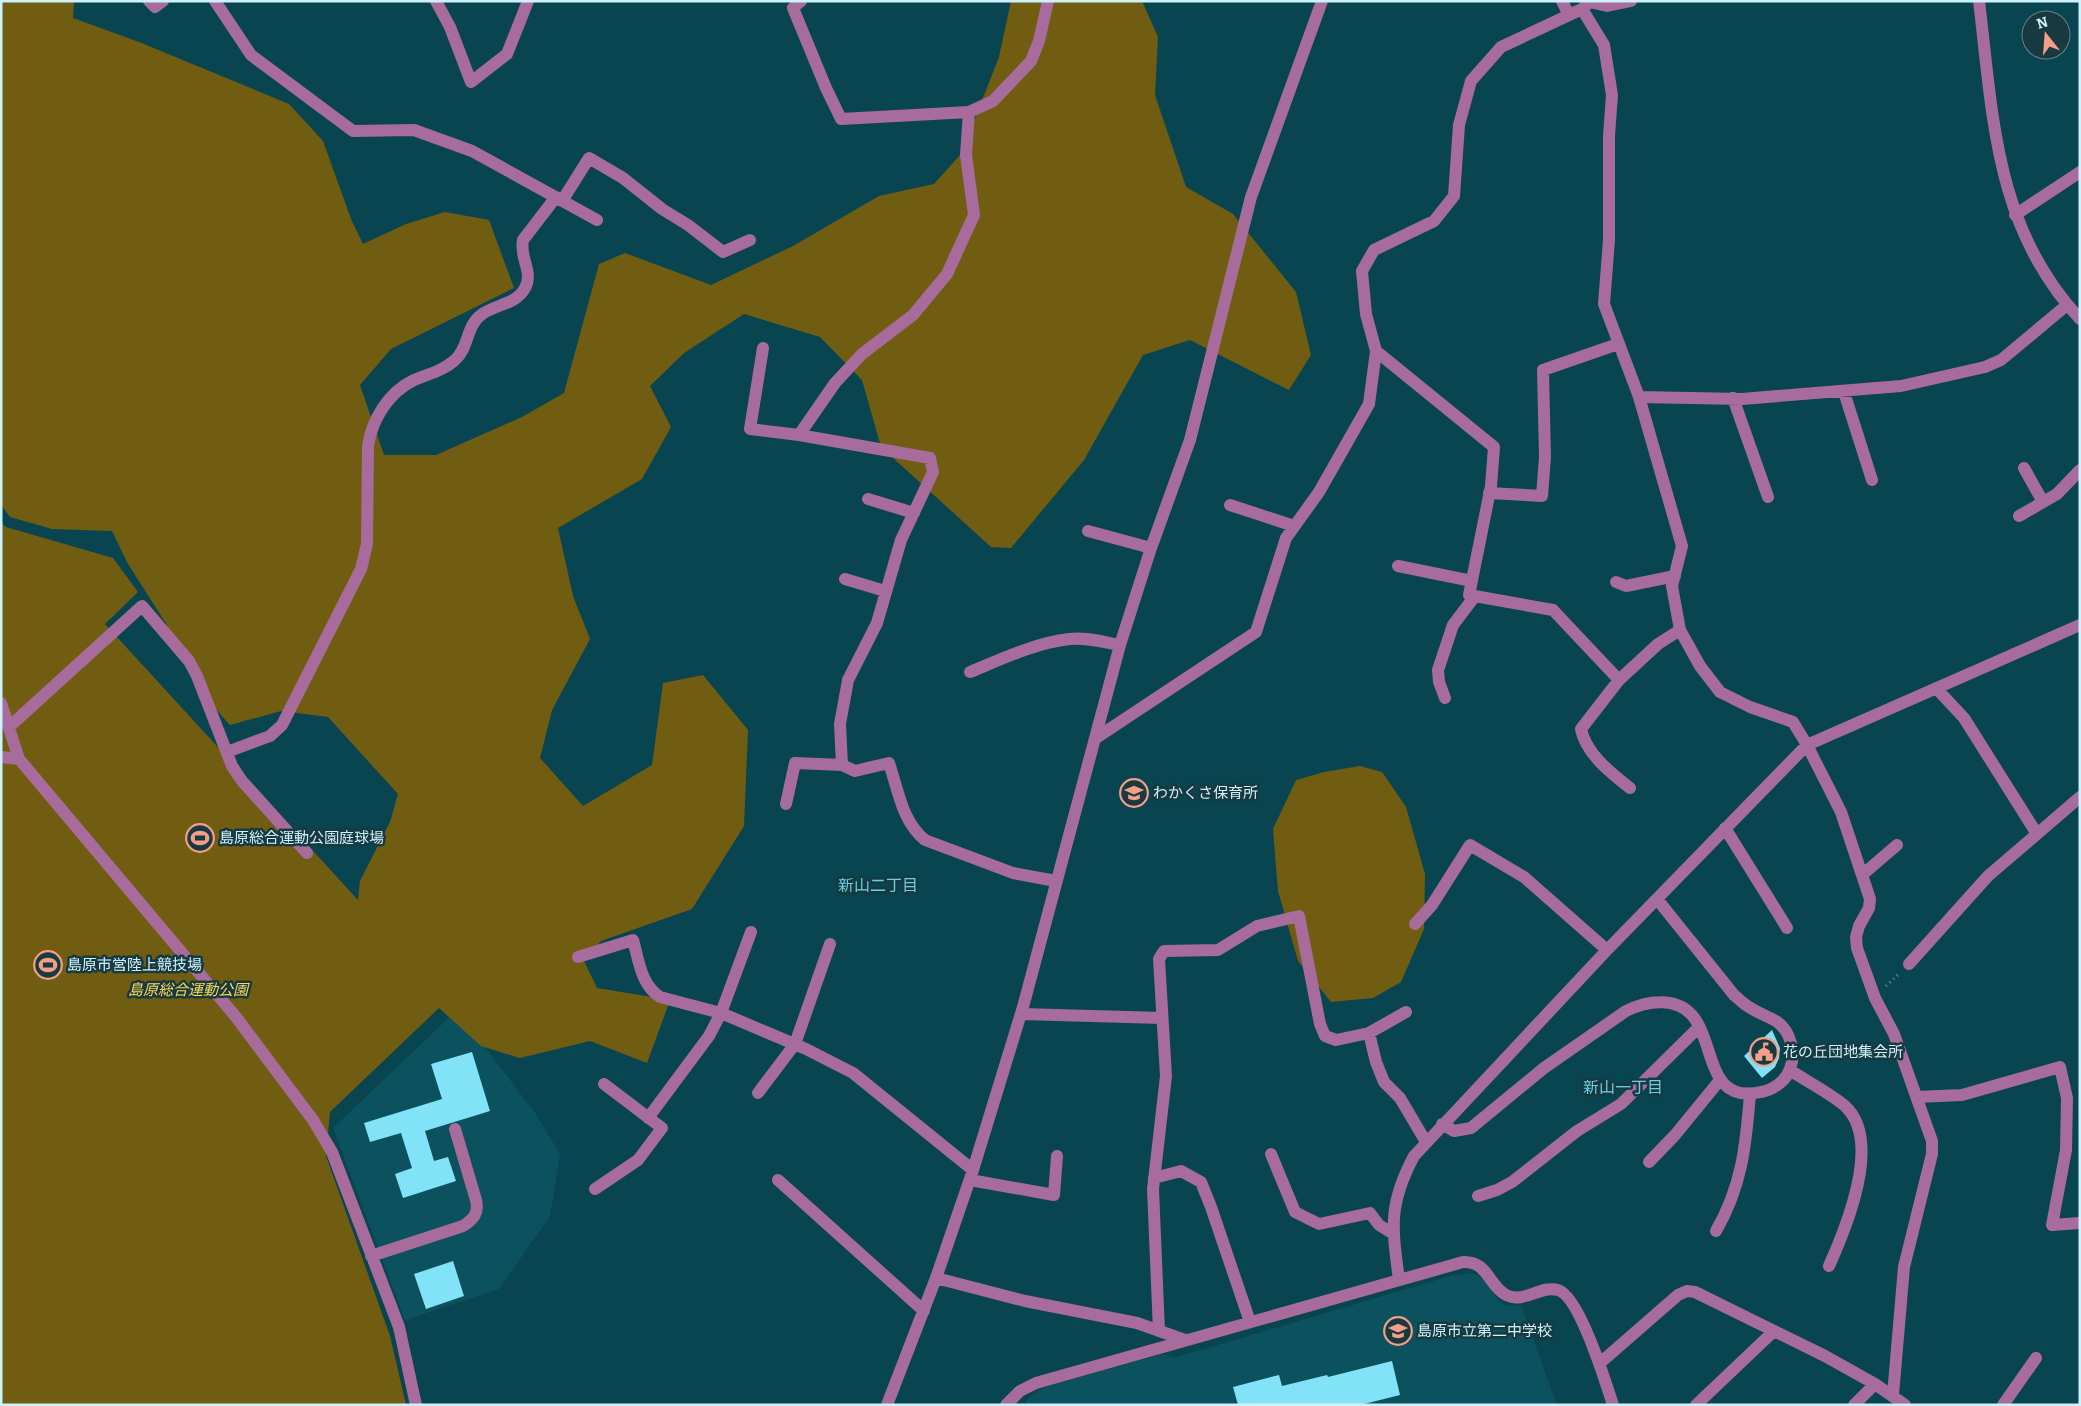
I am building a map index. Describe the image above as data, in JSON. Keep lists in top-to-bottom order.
{
  "districts": ["新山二丁目", "新山一丁目"],
  "parks": ["島原総合運動公園"],
  "places": {
    "school or university": ["わかくさ保育所", "島原市立第二中学校"],
    "sports": ["島原総合運動公園庭球場", "島原市営陸上競技場"],
    "public building": ["花の丘団地集会所"]
  },
  "north": "top"
}
